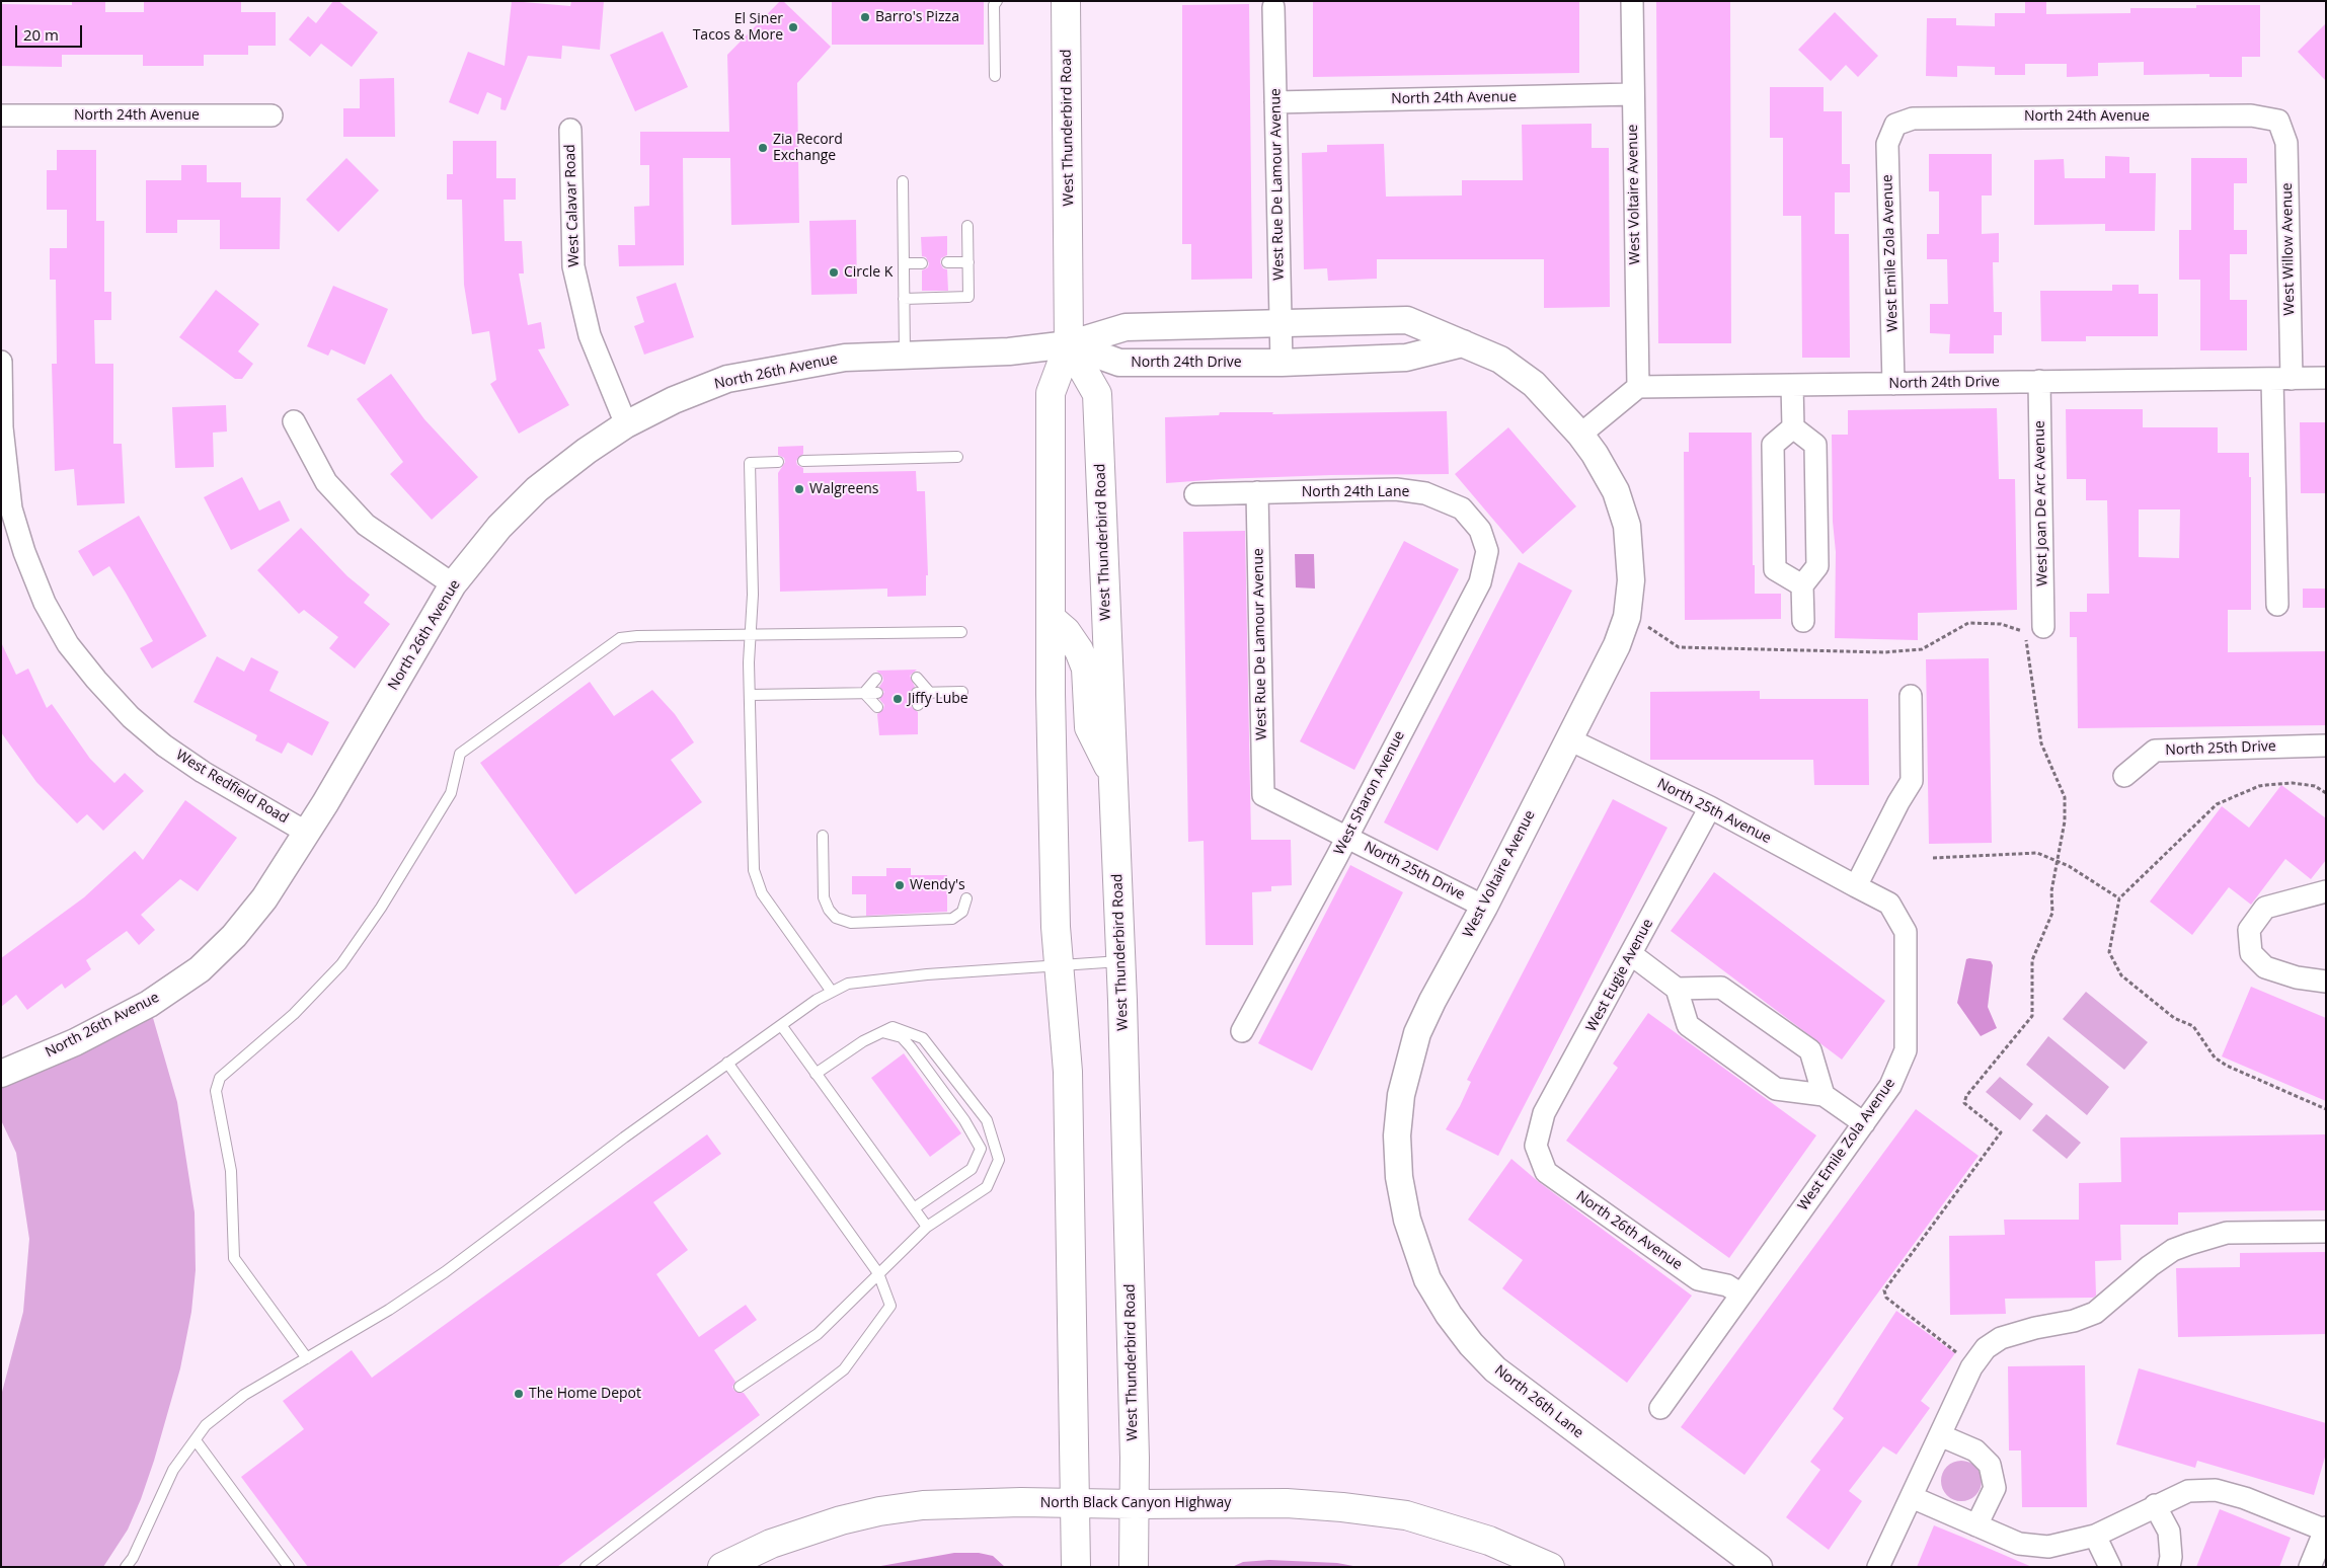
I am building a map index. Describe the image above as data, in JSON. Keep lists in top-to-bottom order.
{
  "streets": {
    "main road": ["West Thunderbird Road", "North Black Canyon Highway"],
    "street": [
      "North 24th Avenue",
      "West Rue De Lamour Avenue",
      "West Voltaire Avenue",
      "West Calavar Road",
      "West Willow Avenue",
      "West Emile Zola Avenue",
      "North 24th Drive",
      "North 26th Avenue",
      "North 24th Lane",
      "West Joan De Arc Avenue",
      "North 25th Drive",
      "West Redfield Road",
      "West Sharon Avenue",
      "North 25th Avenue",
      "West Eugie Avenue",
      "North 26th Lane"
    ]
  },
  "crossings": [
    ["North 24th Avenue", "West Rue De Lamour Avenue"],
    ["North 24th Avenue", "West Voltaire Avenue"],
    ["North 24th Avenue", "West Willow Avenue"],
    ["North 24th Avenue", "West Emile Zola Avenue"],
    ["West Thunderbird Road", "North 24th Drive"],
    ["West Thunderbird Road", "North 26th Avenue"],
    ["West Thunderbird Road", "North Black Canyon Highway"],
    ["West Rue De Lamour Avenue", "North 24th Drive"],
    ["West Rue De Lamour Avenue", "North 24th Lane"],
    ["West Rue De Lamour Avenue", "North 25th Drive"],
    ["West Voltaire Avenue", "North 24th Drive"],
    ["West Voltaire Avenue", "North 25th Drive"],
    ["West Voltaire Avenue", "North 25th Avenue"],
    ["West Voltaire Avenue", "North 26th Lane"],
    ["West Calavar Road", "North 26th Avenue"],
    ["West Willow Avenue", "North 24th Drive"],
    ["West Emile Zola Avenue", "North 24th Drive"],
    ["West Emile Zola Avenue", "North 26th Avenue"],
    ["West Emile Zola Avenue", "North 25th Avenue"],
    ["North 24th Drive", "North 26th Avenue"],
    ["North 24th Drive", "West Joan De Arc Avenue"],
    ["North 26th Avenue", "West Redfield Road"],
    ["North 26th Avenue", "West Eugie Avenue"],
    ["North 24th Lane", "West Sharon Avenue"],
    ["North 25th Drive", "West Sharon Avenue"],
    ["North 25th Avenue", "West Eugie Avenue"]
  ],
  "places": [
    "Barro's Pizza",
    "El Siner Tacos & More",
    "Zia Record Exchange",
    "Circle K",
    "Walgreens",
    "Jiffy Lube",
    "Wendy's",
    "The Home Depot"
  ],
  "scale_bar": "20 m"
}
